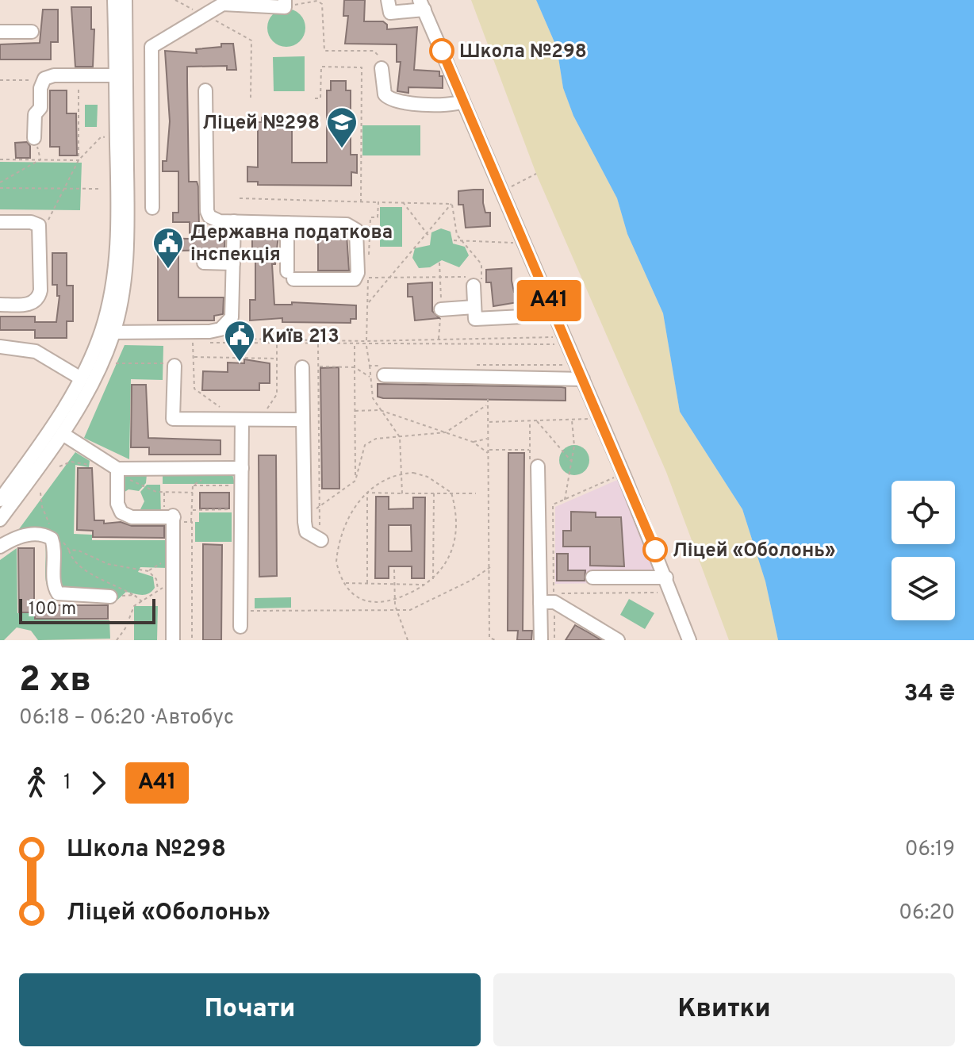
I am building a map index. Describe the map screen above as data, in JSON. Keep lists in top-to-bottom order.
{
  "places": {
    "other": ["Школа №298", "Ліцей «Оболонь»"],
    "school or university": ["Ліцей №298"],
    "public building": ["Державна податкова інспекція", "Київ 213"]
  },
  "lines": ["bus line A41"],
  "scale_bar": "100 m",
  "page": {
    "on_map": "A41",
    "scale": "100 m",
    "heading": ["2 хв", "06:18 – 06:20 · Автобус", "34 ₴"],
    "legs": ["1", "A41"],
    "list": [
      {
        "name": "Школа №298",
        "value": "06:19"
      },
      {
        "name": "Ліцей «Оболонь»",
        "value": "06:20"
      }
    ],
    "buttons": ["Почати", "Квитки"]
  }
}
